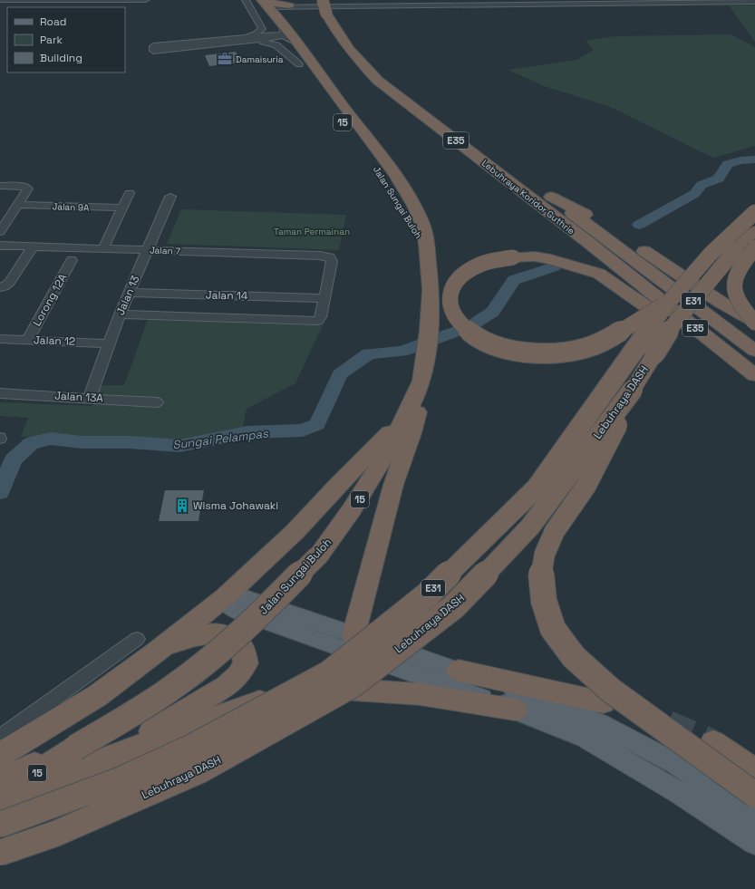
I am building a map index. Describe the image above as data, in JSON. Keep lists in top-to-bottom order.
{
  "streets": {
    "highway": [
      "15",
      "E35",
      "Lebuhraya Koridor Guthrie",
      "Jalan Sungai Buloh",
      "E31",
      "Lebuhraya DASH"
    ],
    "street": [
      "Jalan 9A",
      "Jalan 7",
      "Jalan 13",
      "Jalan 14",
      "Lorong 12A",
      "Jalan 12",
      "Jalan 13A"
    ]
  },
  "crossings": [
    ["Jalan 7", "Jalan 13"],
    ["Jalan 7", "Jalan 14"],
    ["Jalan 13", "Jalan 14"],
    ["Jalan 13", "Jalan 12"],
    ["Jalan 13", "Jalan 13A"],
    ["Lorong 12A", "Jalan 12"]
  ],
  "water": ["Sungai Pelampas"],
  "parks": ["Taman Permainan"],
  "places": {
    "office": ["Damaisuria"],
    "building": ["Wisma Johawaki"]
  },
  "legend": ["Road", "Park", "Building"]
}
